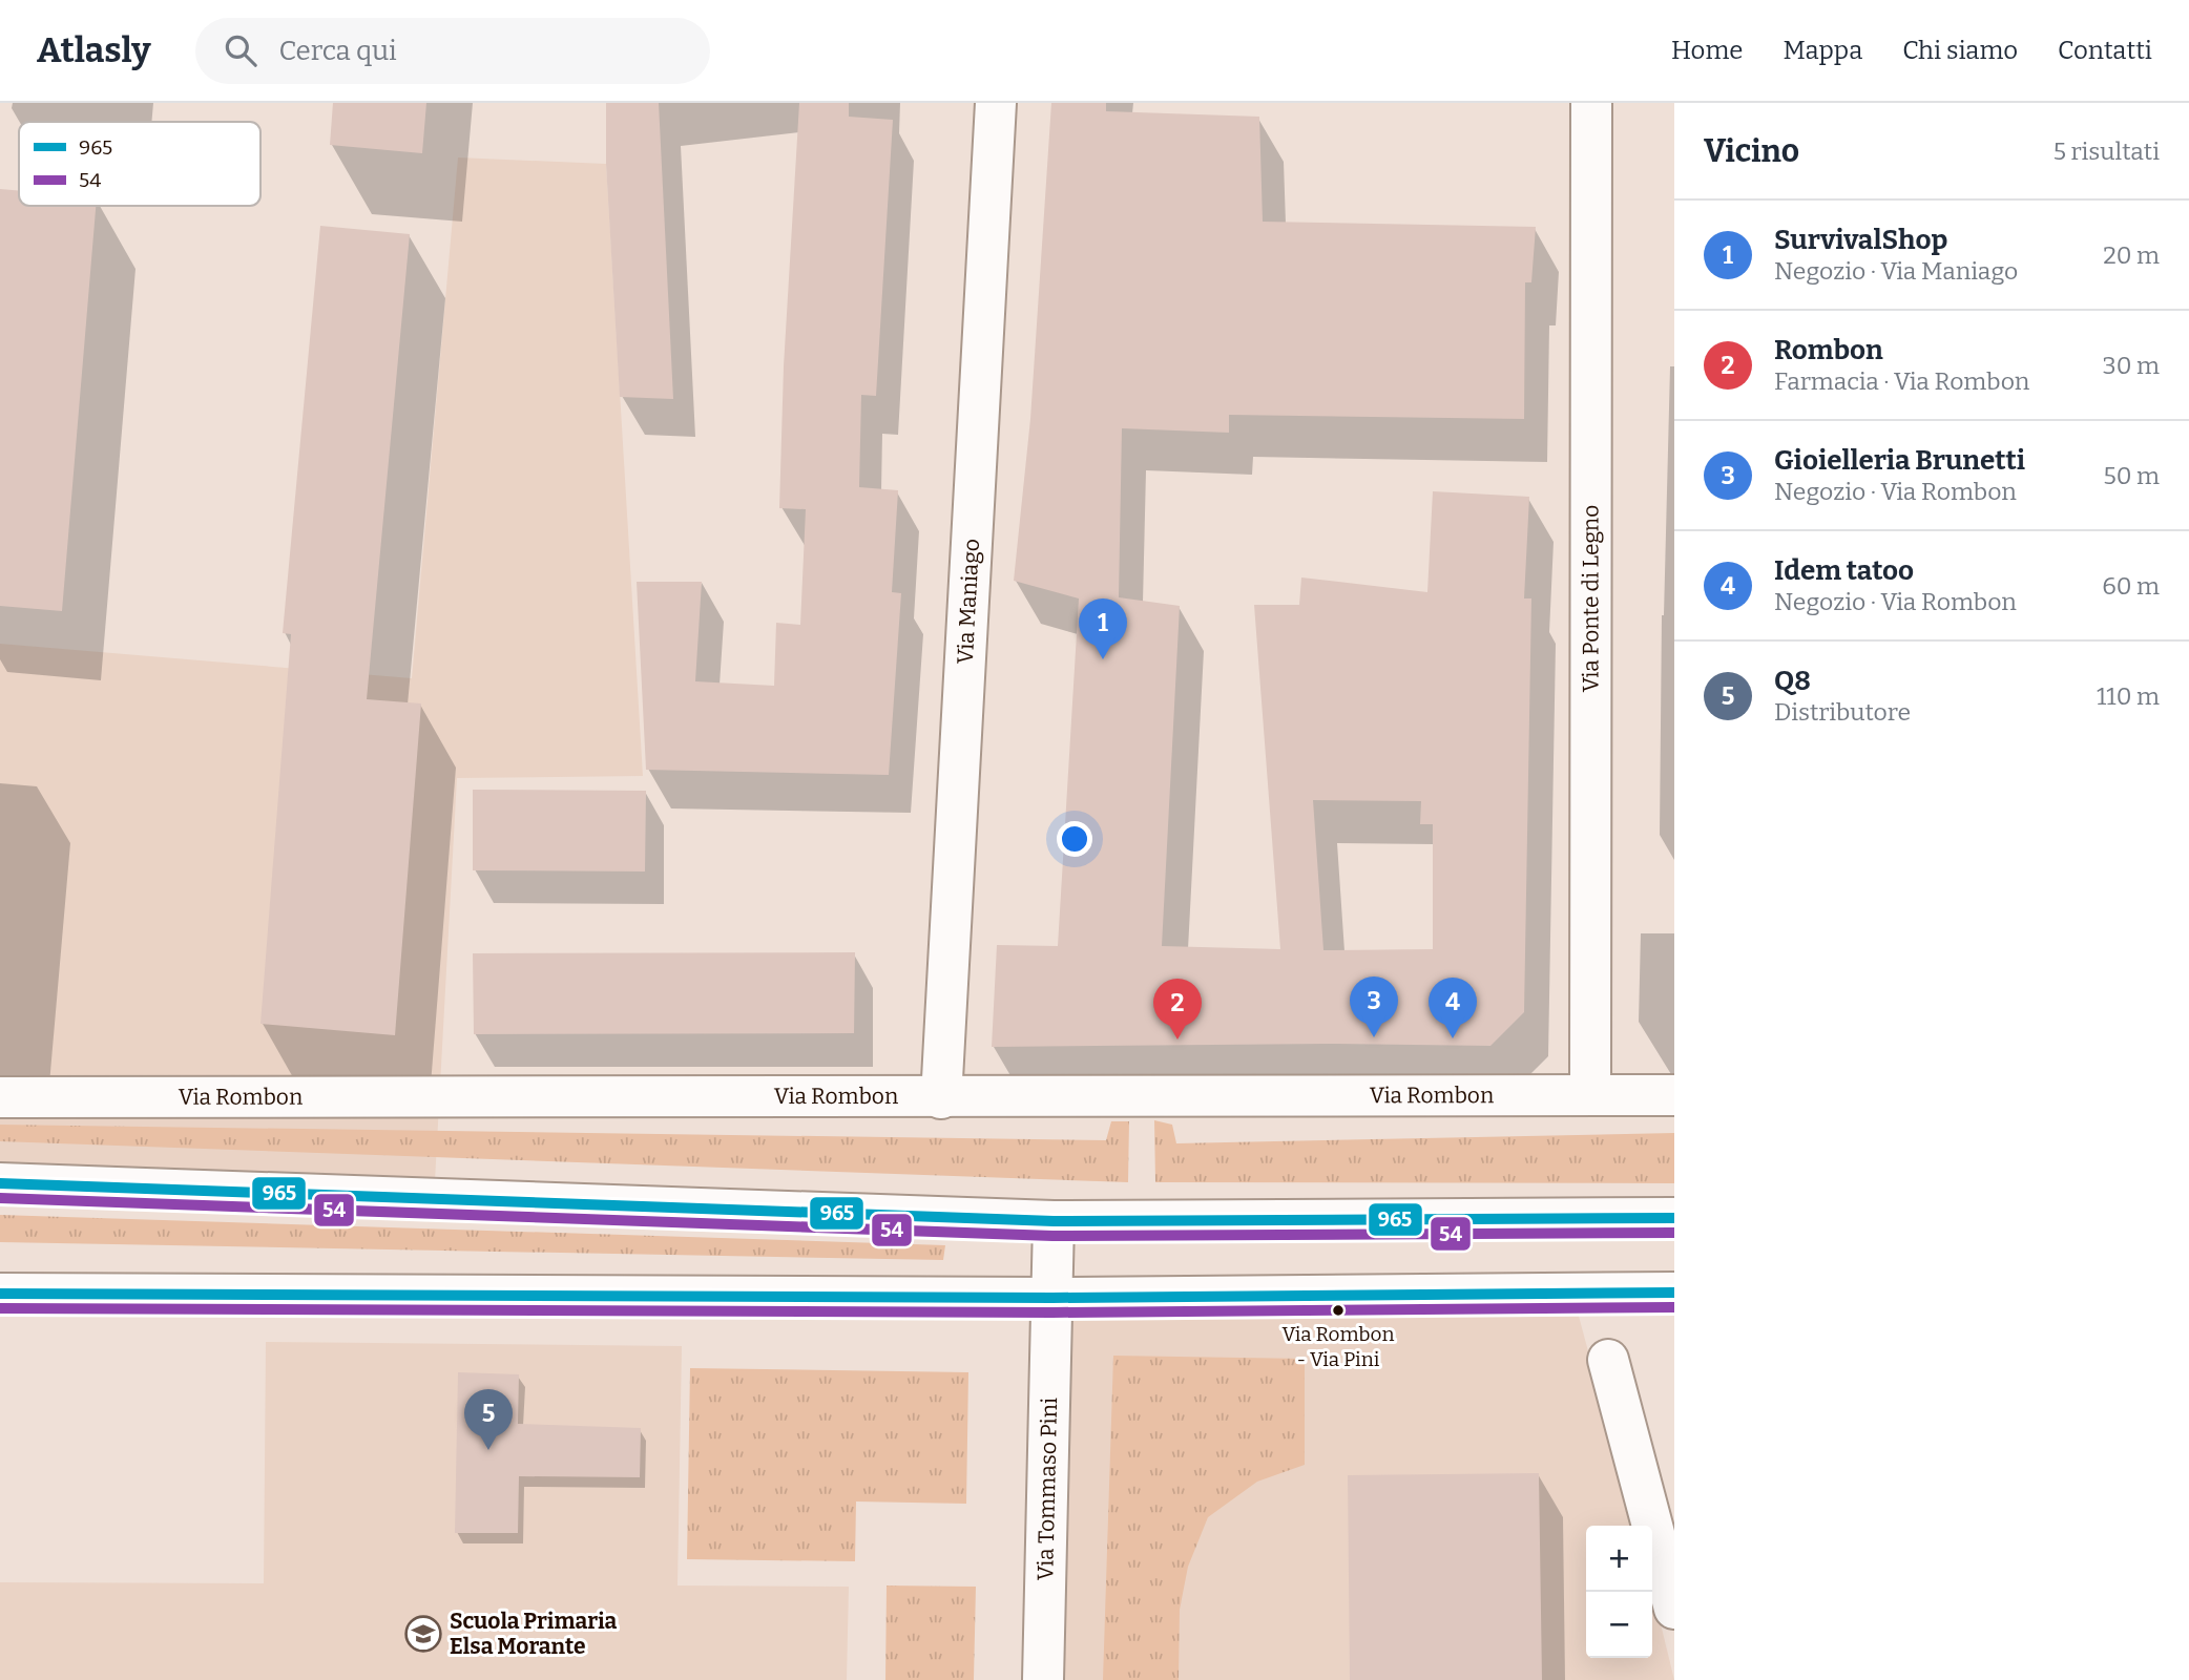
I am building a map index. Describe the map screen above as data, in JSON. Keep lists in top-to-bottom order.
{
  "streets": {
    "street": [
      "Via Ponte di Legno",
      "Via Maniago",
      "Via Rombon",
      "Via Tommaso Pini"
    ]
  },
  "crossings": [
    ["Via Ponte di Legno", "Via Rombon"],
    ["Via Maniago", "Via Rombon"]
  ],
  "places": {
    "other": ["Via Rombon - Via Pini"],
    "school or university": ["Scuola Primaria Elsa Morante"]
  },
  "lines": ["transit line 965", "transit line 54"],
  "legend": ["965", "54"],
  "page": {
    "header": "Atlasly",
    "search": "Cerca qui",
    "nav": [
      "Home",
      "Mappa",
      "Chi siamo",
      "Contatti"
    ],
    "heading": ["Vicino", "5 risultati"],
    "list": [
      {
        "mark": "1",
        "name": "SurvivalShop",
        "note": "Negozio · Via Maniago",
        "value": "20 m"
      },
      {
        "mark": "2",
        "name": "Rombon",
        "note": "Farmacia · Via Rombon",
        "value": "30 m"
      },
      {
        "mark": "3",
        "name": "Gioielleria Brunetti",
        "note": "Negozio · Via Rombon",
        "value": "50 m"
      },
      {
        "mark": "4",
        "name": "Idem tatoo",
        "note": "Negozio · Via Rombon",
        "value": "60 m"
      },
      {
        "mark": "5",
        "name": "Q8",
        "note": "Distributore",
        "value": "110 m"
      }
    ],
    "pins": [
      "1",
      "3",
      "4",
      "2",
      "5"
    ],
    "map_buttons": ["+", "−"]
  }
}
